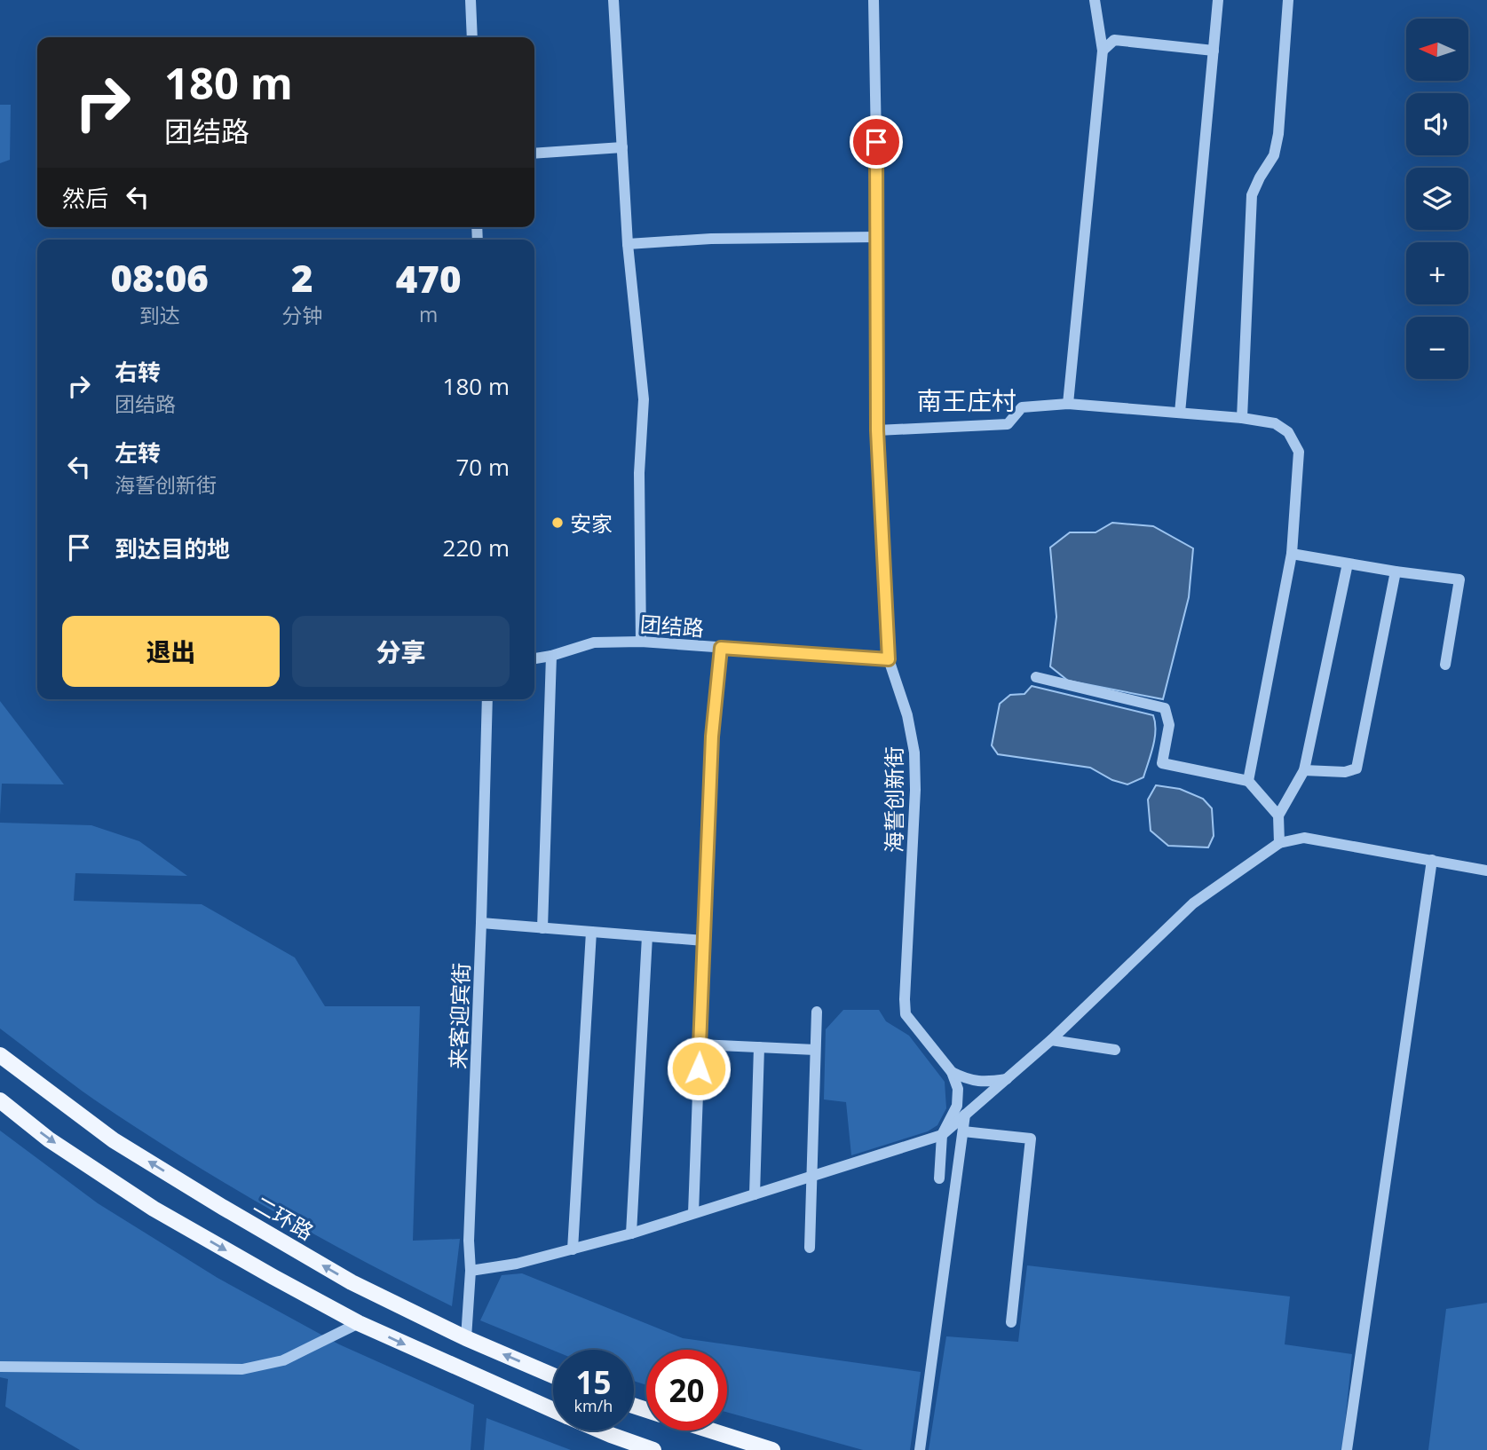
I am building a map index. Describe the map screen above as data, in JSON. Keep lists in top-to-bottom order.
{
  "streets": {
    "main road": ["二环路"],
    "street": ["团结路", "海誓创新街", "来客迎宾街"]
  },
  "crossings": [
    ["团结路", "海誓创新街"],
    ["来客迎宾街", "二环路"]
  ],
  "districts": ["南王庄村"],
  "places": ["安家"],
  "north": "left",
  "page": {
    "map_buttons": ["+", "−"],
    "turn": ["180 m", "团结路"],
    "then": "然后",
    "eta": [
      "08:06",
      "到达",
      "2",
      "分钟",
      "470",
      "m"
    ],
    "list": [
      {
        "name": "右转",
        "note": "团结路",
        "value": "180 m"
      },
      {
        "name": "左转",
        "note": "海誓创新街",
        "value": "70 m"
      },
      {
        "name": "到达目的地",
        "value": "220 m"
      }
    ],
    "buttons": ["退出", "分享"],
    "speed": "15 km/h",
    "limit": "20"
  }
}
